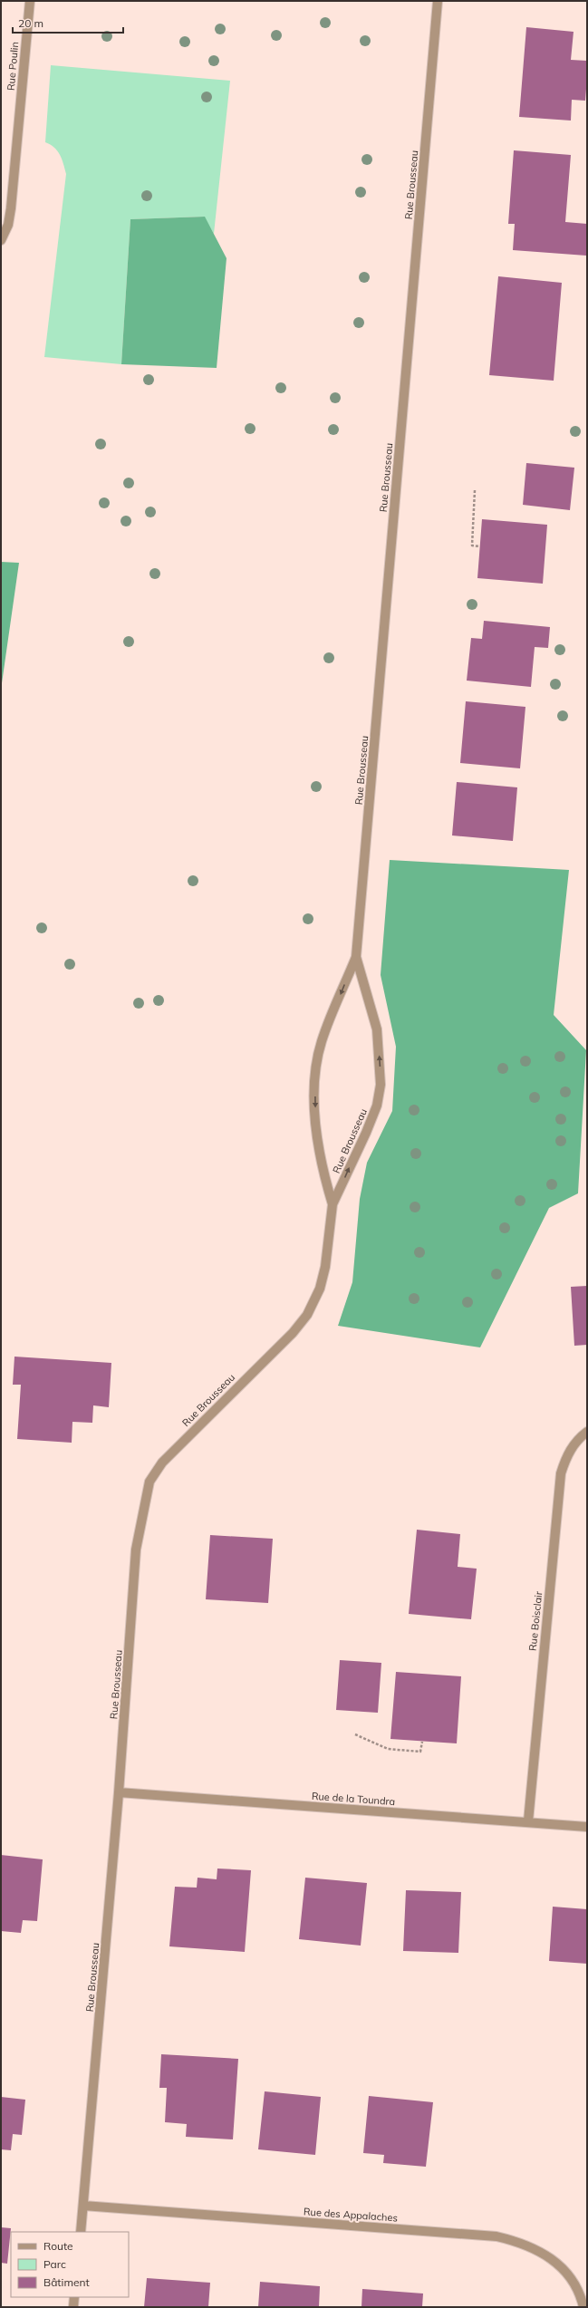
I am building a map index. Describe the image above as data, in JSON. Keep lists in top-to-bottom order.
{
  "streets": {
    "street": [
      "Rue Poulin",
      "Rue Brousseau",
      "Rue Boisclair",
      "Rue de la Toundra",
      "Rue des Appalaches"
    ]
  },
  "crossings": [
    ["Rue Brousseau", "Rue de la Toundra"],
    ["Rue Brousseau", "Rue des Appalaches"],
    ["Rue Boisclair", "Rue de la Toundra"]
  ],
  "legend": ["Route", "Parc", "Bâtiment"],
  "scale_bar": "20 m"
}
